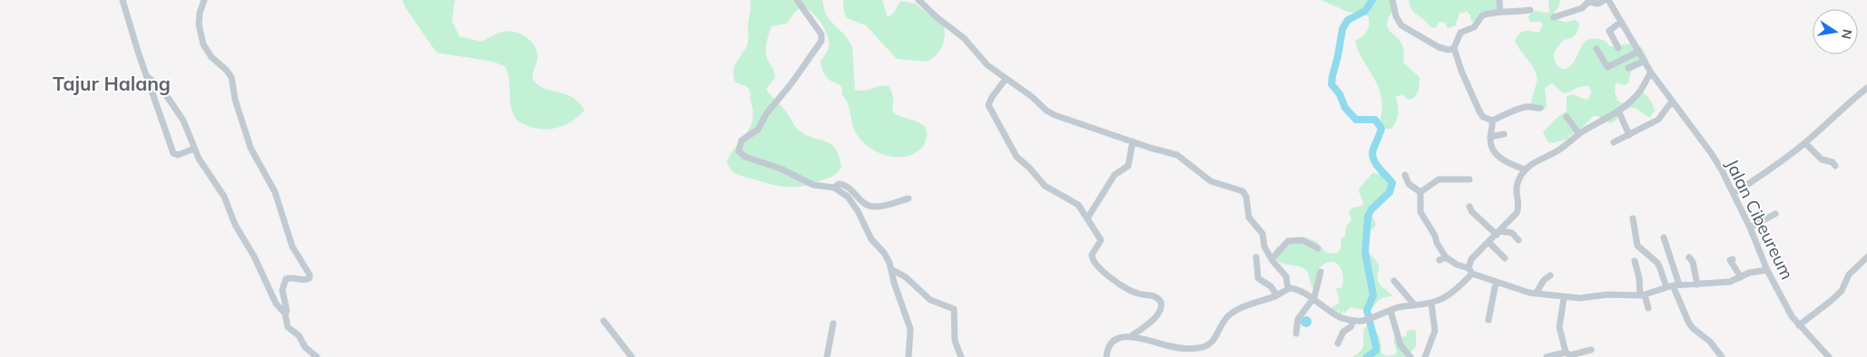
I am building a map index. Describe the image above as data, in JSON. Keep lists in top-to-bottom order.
{
  "streets": {
    "street": ["Jalan Cibeureum"]
  },
  "districts": ["Tajur Halang"],
  "north": "right"
}
